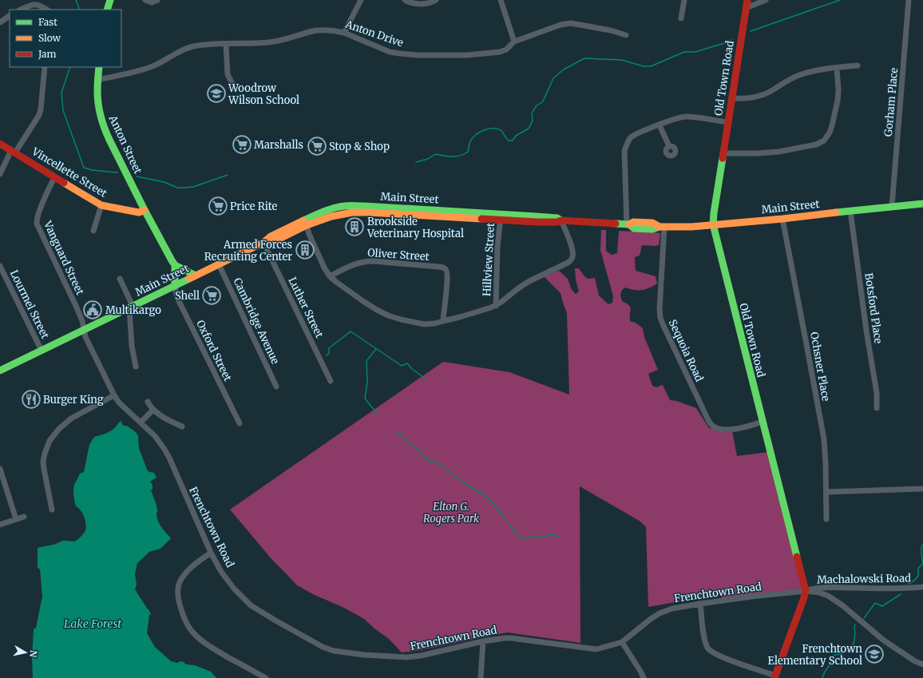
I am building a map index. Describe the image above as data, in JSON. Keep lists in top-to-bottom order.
{
  "streets": {
    "main road": [
      "Old Town Road",
      "Anton Street",
      "Vincellette Street",
      "Main Street"
    ],
    "street": [
      "Anton Drive",
      "Gorham Place",
      "Oliver Street",
      "Vanguard Street",
      "Hillview Street",
      "Lourmel Street",
      "Luther Street",
      "Botsford Place",
      "Cambridge Avenue",
      "Oxford Street",
      "Sequoia Road",
      "Ochsner Place",
      "Frenchtown Road",
      "Machalowski Road"
    ]
  },
  "crossings": [
    ["Anton Drive", "Anton Street"],
    ["Old Town Road", "Main Street"],
    ["Old Town Road", "Sequoia Road"],
    ["Old Town Road", "Frenchtown Road"],
    ["Old Town Road", "Machalowski Road"],
    ["Gorham Place", "Main Street"],
    ["Anton Street", "Vincellette Street"],
    ["Vincellette Street", "Vanguard Street"],
    ["Main Street", "Vanguard Street"],
    ["Main Street", "Hillview Street"],
    ["Main Street", "Lourmel Street"],
    ["Main Street", "Luther Street"],
    ["Main Street", "Botsford Place"],
    ["Main Street", "Cambridge Avenue"],
    ["Main Street", "Oxford Street"],
    ["Main Street", "Sequoia Road"],
    ["Main Street", "Ochsner Place"],
    ["Main Street", "Frenchtown Road"],
    ["Vanguard Street", "Frenchtown Road"],
    ["Frenchtown Road", "Machalowski Road"]
  ],
  "water": ["Lake Forest"],
  "parks": ["Elton G. Rogers Park"],
  "places": {
    "school or university": ["Woodrow Wilson School", "Frenchtown Elementary School"],
    "supermarket": [
      "Marshalls",
      "Stop & Shop",
      "Price Rite",
      "Shell"
    ],
    "building": ["Brookside Veterinary Hospital", "Armed Forces Recruiting Center"],
    "public building": ["Multikargo"],
    "restaurant": ["Burger King"]
  },
  "legend": ["Fast", "Slow", "Jam"],
  "north": "right"
}
